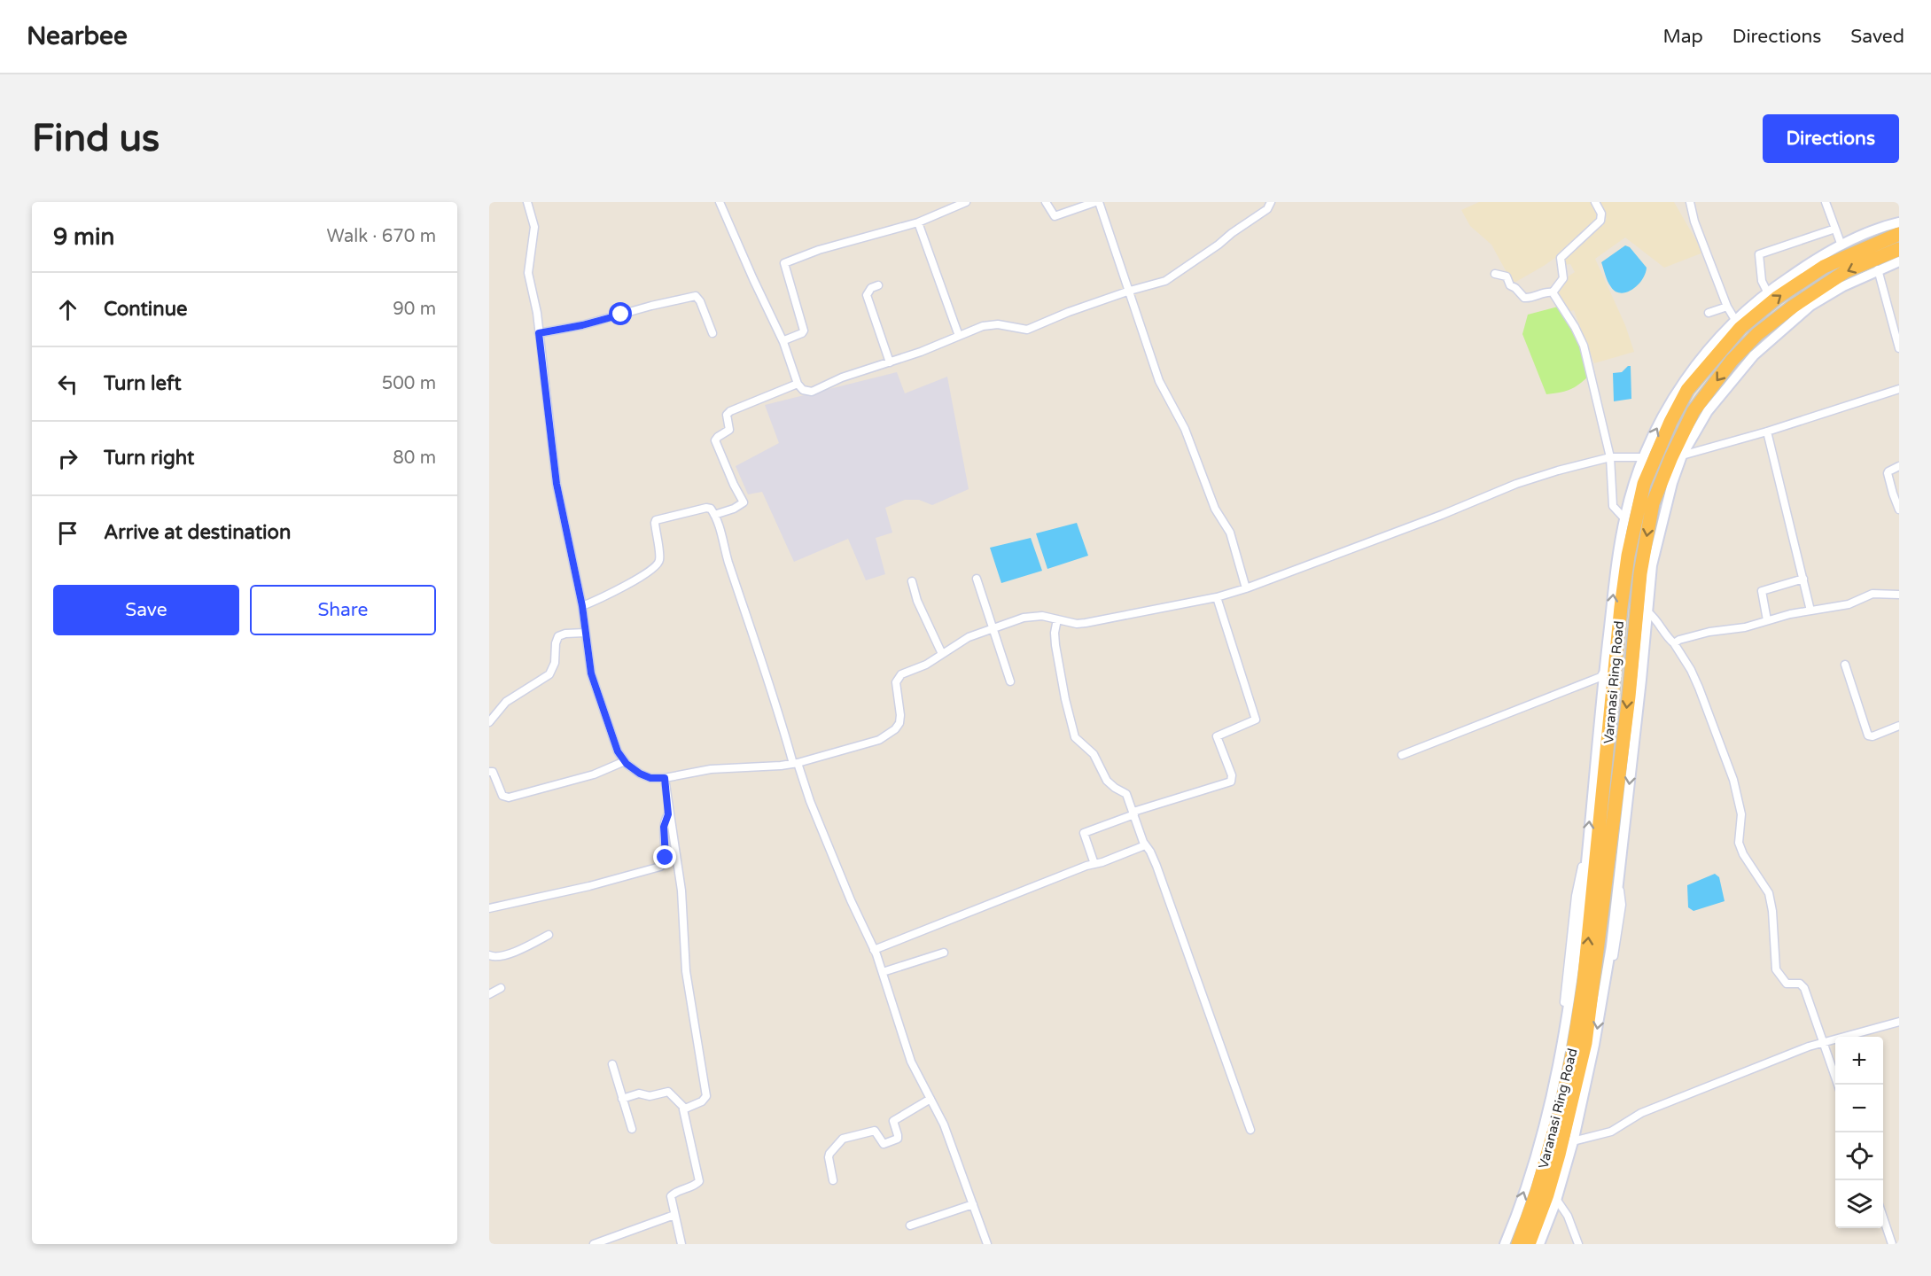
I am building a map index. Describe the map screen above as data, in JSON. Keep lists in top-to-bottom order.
{
  "streets": {
    "highway": ["Varanasi Ring Road"]
  },
  "page": {
    "header": "Nearbee",
    "nav": ["Map", "Directions", "Saved"],
    "buttons": [
      "Directions",
      ["Save", "Share"]
    ],
    "title": "Find us",
    "heading": ["9 min", "Walk · 670 m"],
    "list": [
      ["Continue", "90 m"],
      ["Turn left", "500 m"],
      ["Turn right", "80 m"],
      "Arrive at destination"
    ],
    "map_buttons": ["+", "−"]
  }
}
